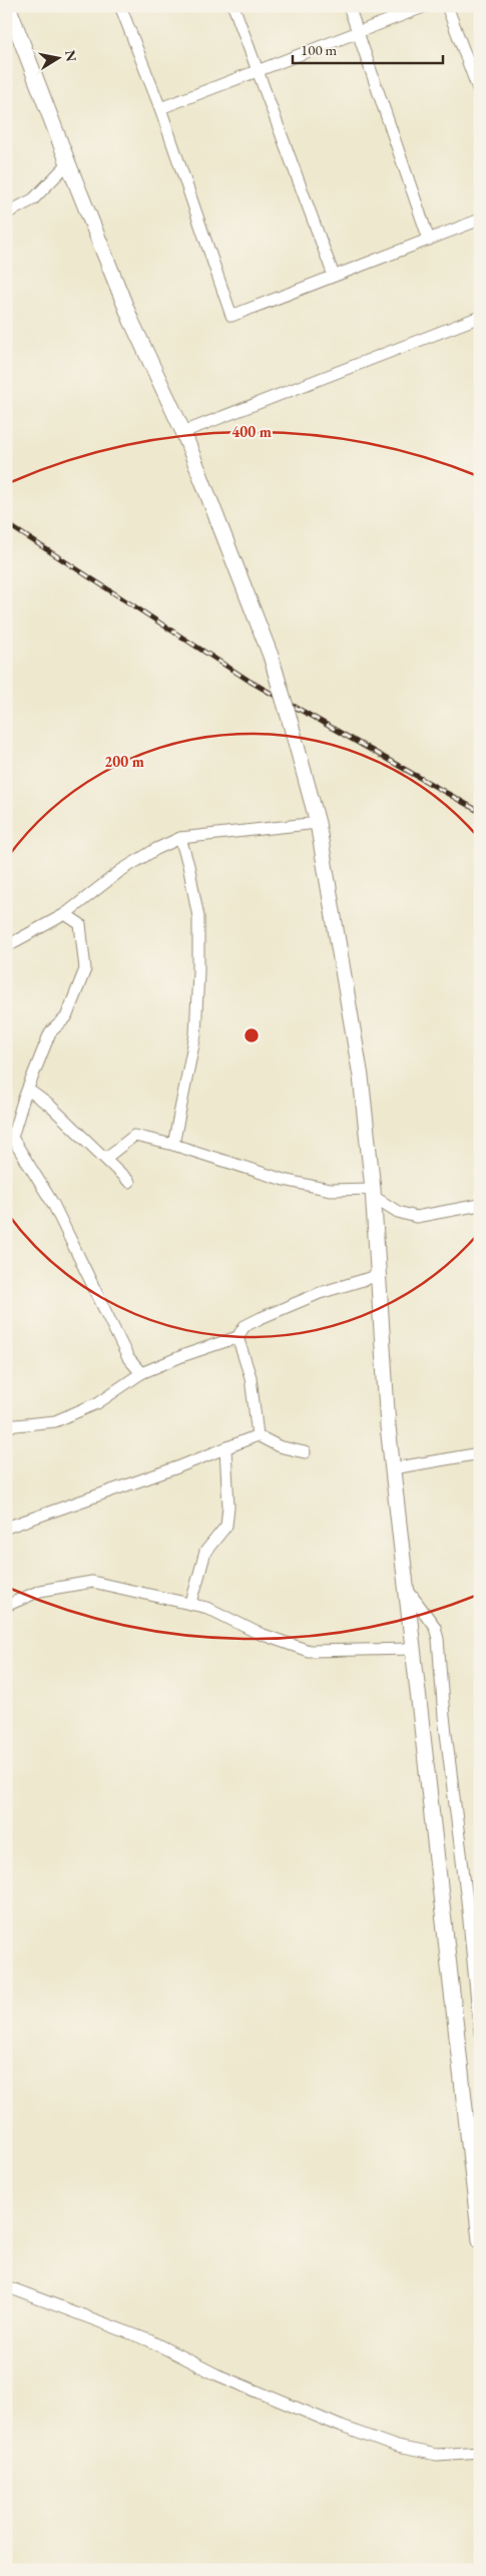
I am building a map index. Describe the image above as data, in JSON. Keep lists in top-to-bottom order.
{
  "scale_bar": "100 m",
  "north": "right",
  "rings": ["400 m", "200 m"]
}
